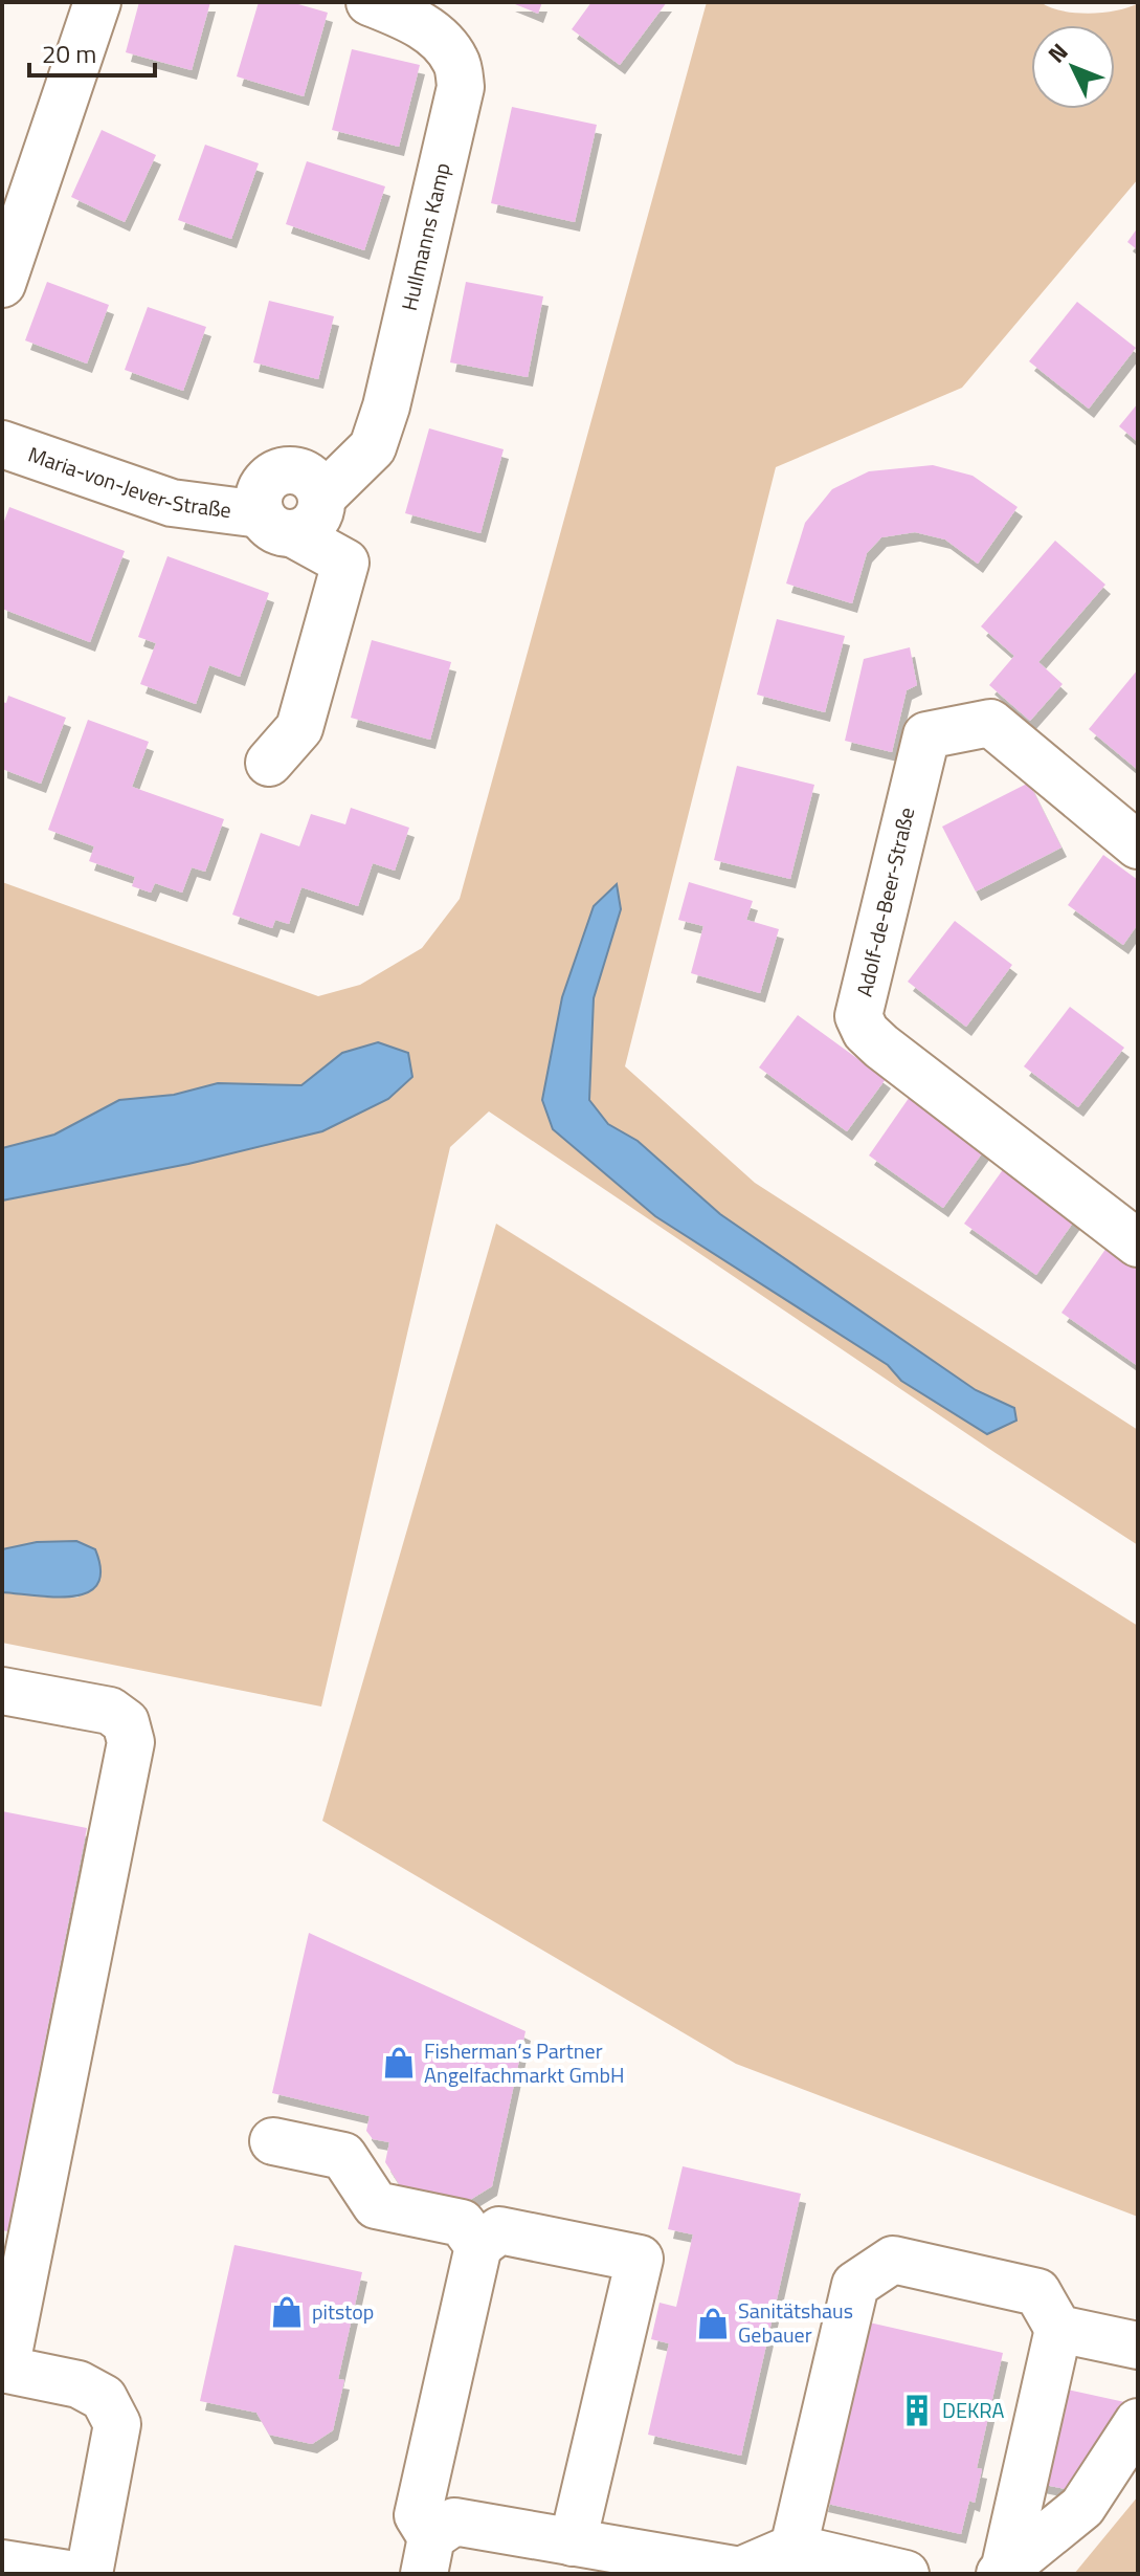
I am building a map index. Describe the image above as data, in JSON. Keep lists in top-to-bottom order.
{
  "streets": {
    "street": ["Hullmanns Kamp", "Maria-von-Jever-Straße", "Adolf-de-Beer-Straße"]
  },
  "crossings": [
    ["Hullmanns Kamp", "Maria-von-Jever-Straße"]
  ],
  "places": {
    "shop": ["Fisherman‘s Partner Angelfachmarkt GmbH", "pitstop", "Sanitätshaus Gebauer"],
    "building": ["DEKRA"]
  },
  "scale_bar": "20 m",
  "north": "top left"
}
